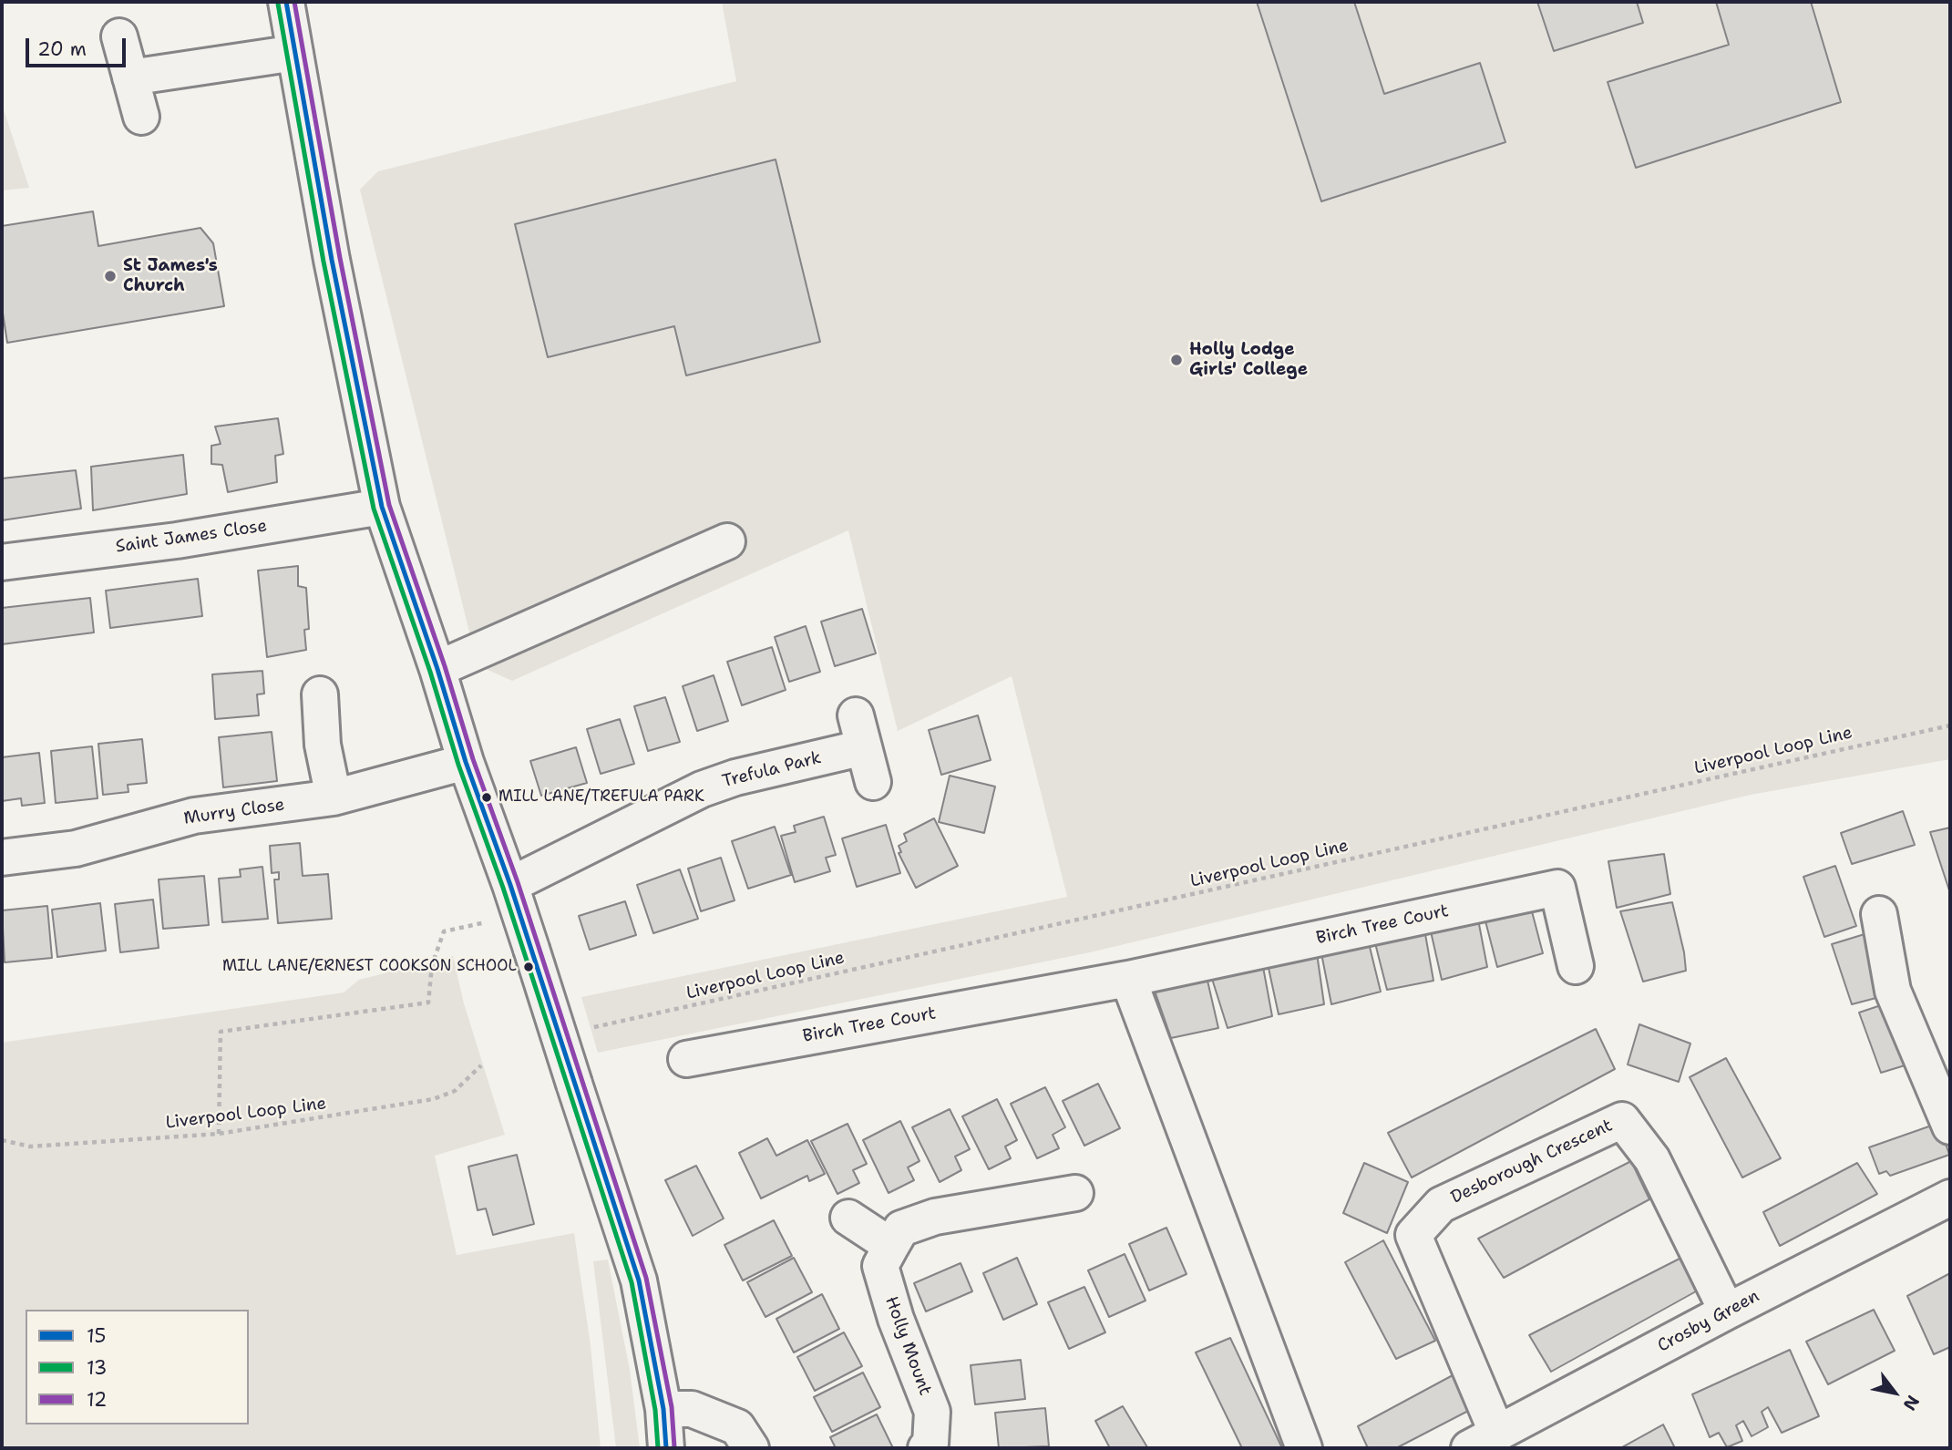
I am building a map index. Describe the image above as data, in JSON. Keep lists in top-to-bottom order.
{
  "streets": {
    "street": [
      "Saint James Close",
      "Trefula Park",
      "Murry Close",
      "Birch Tree Court",
      "Desborough Crescent",
      "Crosby Green",
      "Holly Mount"
    ],
    "path": ["Liverpool Loop Line"]
  },
  "crossings": [
    ["Desborough Crescent", "Crosby Green"]
  ],
  "places": [
    "St James's Church",
    "Holly Lodge Girls' College",
    "MILL LANE/TREFULA PARK",
    "MILL LANE/ERNEST COOKSON SCHOOL"
  ],
  "lines": ["transit line 15", "transit line 12", "transit line 13"],
  "legend": ["15", "13", "12"],
  "scale_bar": "20 m",
  "north": "bottom right"
}
